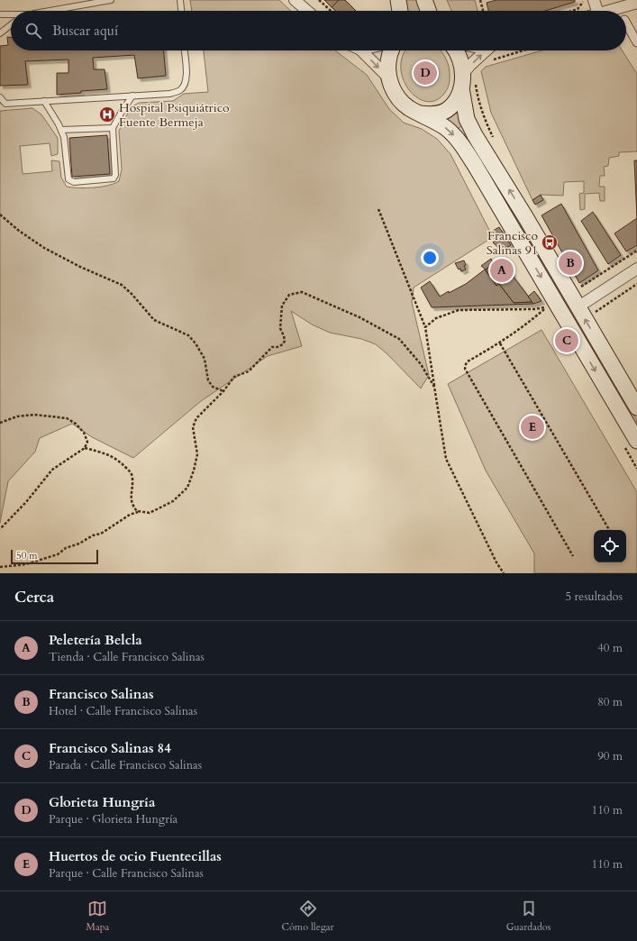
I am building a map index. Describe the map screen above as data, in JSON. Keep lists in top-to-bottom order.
{
  "places": {
    "hospital": ["Hospital Psiquiátrico Fuente Bermeja"],
    "bus stop": ["Francisco Salinas 91"]
  },
  "scale_bar": "50 m",
  "page": {
    "search": "Buscar aquí",
    "pins": [
      "D",
      "B",
      "A",
      "C",
      "E"
    ],
    "scale": "50 m",
    "heading": ["Cerca", "5 resultados"],
    "list": [
      {
        "mark": "A",
        "name": "Peletería Belcla",
        "note": "Tienda · Calle Francisco Salinas",
        "value": "40 m"
      },
      {
        "mark": "B",
        "name": "Francisco Salinas",
        "note": "Hotel · Calle Francisco Salinas",
        "value": "80 m"
      },
      {
        "mark": "C",
        "name": "Francisco Salinas 84",
        "note": "Parada · Calle Francisco Salinas",
        "value": "90 m"
      },
      {
        "mark": "D",
        "name": "Glorieta Hungría",
        "note": "Parque · Glorieta Hungría",
        "value": "110 m"
      },
      {
        "mark": "E",
        "name": "Huertos de ocio Fuentecillas",
        "note": "Parque · Calle Francisco Salinas",
        "value": "110 m"
      }
    ],
    "nav": ["Mapa", "Cómo llegar", "Guardados"]
  }
}
